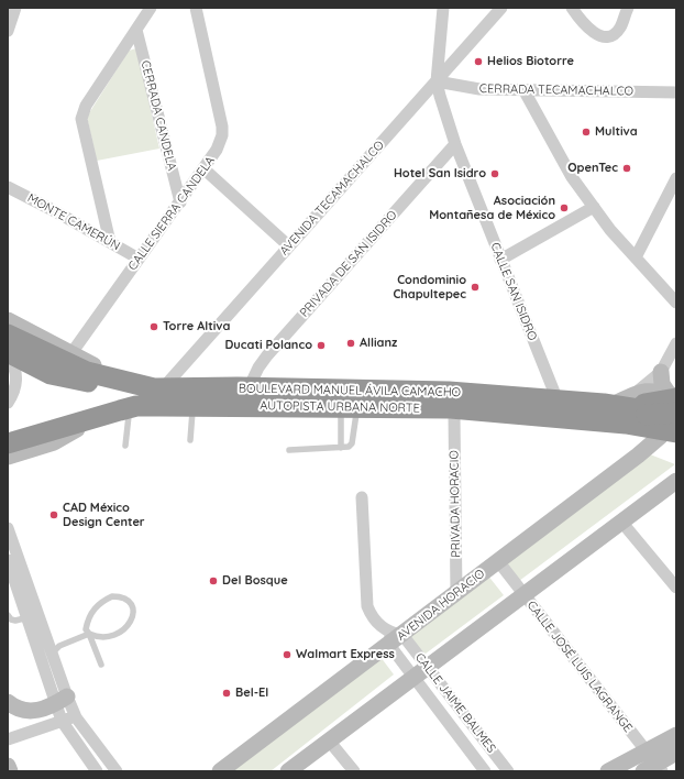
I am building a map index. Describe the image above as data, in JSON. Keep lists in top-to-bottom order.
{
  "streets": {
    "highway": ["BOULEVARD MANUEL ÁVILA CAMACHO", "AUTOPISTA URBANA NORTE"],
    "street": [
      "CERRADA TECAMACHALCO",
      "CERRADA CANDELA",
      "AVENIDA TECAMACHALCO",
      "CALLE SIERRA CANDELA",
      "MONTE CAMERÚN",
      "PRIVADA DE SAN ISIDRO",
      "CALLE SAN ISIDRO",
      "PRIVADA HORACIO",
      "AVENIDA HORACIO",
      "CALLE JOSÉ LUIS LAGRANGE",
      "CALLE JAIME BALMES"
    ]
  },
  "crossings": [
    ["CERRADA TECAMACHALCO", "AVENIDA TECAMACHALCO"],
    ["CERRADA TECAMACHALCO", "CALLE SAN ISIDRO"],
    ["CERRADA CANDELA", "CALLE SIERRA CANDELA"],
    ["AVENIDA TECAMACHALCO", "CALLE SAN ISIDRO"],
    ["AVENIDA TECAMACHALCO", "BOULEVARD MANUEL ÁVILA CAMACHO"],
    ["AVENIDA TECAMACHALCO", "AUTOPISTA URBANA NORTE"],
    ["CALLE SIERRA CANDELA", "MONTE CAMERÚN"],
    ["CALLE SIERRA CANDELA", "BOULEVARD MANUEL ÁVILA CAMACHO"],
    ["PRIVADA DE SAN ISIDRO", "CALLE SAN ISIDRO"],
    ["PRIVADA DE SAN ISIDRO", "BOULEVARD MANUEL ÁVILA CAMACHO"],
    ["CALLE SAN ISIDRO", "BOULEVARD MANUEL ÁVILA CAMACHO"],
    ["BOULEVARD MANUEL ÁVILA CAMACHO", "AUTOPISTA URBANA NORTE"],
    ["BOULEVARD MANUEL ÁVILA CAMACHO", "PRIVADA HORACIO"],
    ["BOULEVARD MANUEL ÁVILA CAMACHO", "AVENIDA HORACIO"],
    ["AUTOPISTA URBANA NORTE", "AVENIDA HORACIO"],
    ["PRIVADA HORACIO", "AVENIDA HORACIO"],
    ["AVENIDA HORACIO", "CALLE JOSÉ LUIS LAGRANGE"],
    ["AVENIDA HORACIO", "CALLE JAIME BALMES"]
  ],
  "places": [
    "Helios Biotorre",
    "Multiva",
    "OpenTec",
    "Hotel San Isidro",
    "Asociación Montañesa de México",
    "Condominio Chapultepec",
    "Torre Altiva",
    "Allianz",
    "Ducati Polanco",
    "CAD México Design Center",
    "Del Bosque",
    "Walmart Express",
    "Bel-El"
  ]
}
